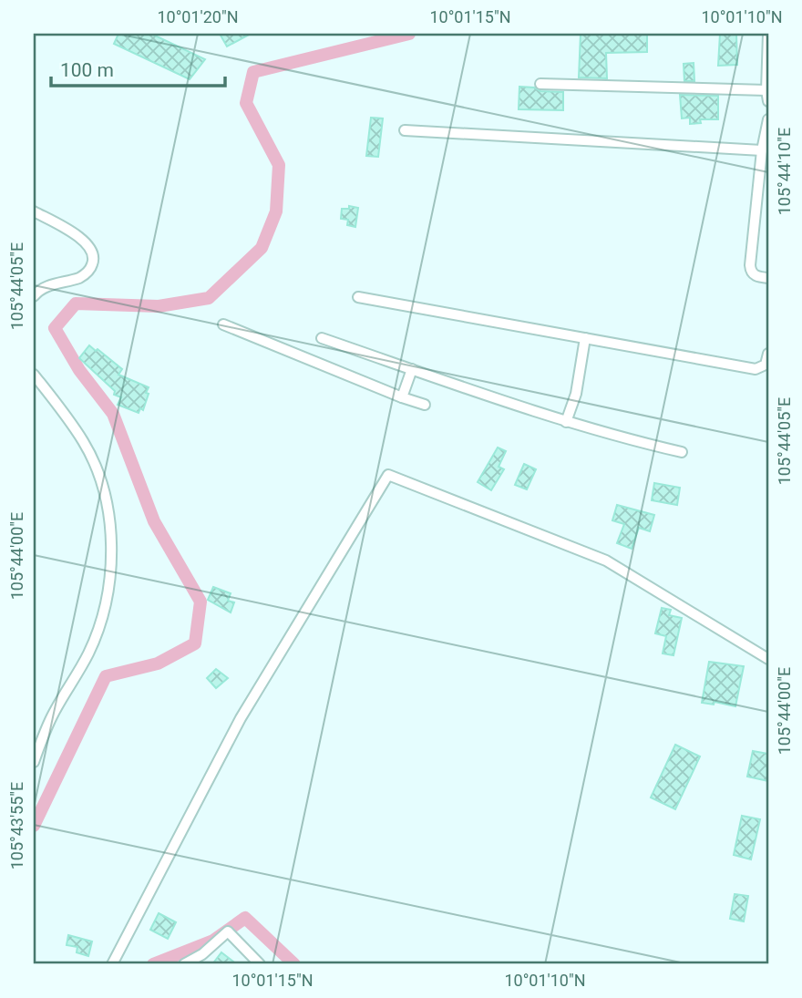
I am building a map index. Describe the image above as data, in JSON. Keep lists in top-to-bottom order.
{
  "scale_bar": "100 m",
  "coordinates": [
    "10°01'20\"N",
    "10°01'15\"N",
    "10°01'10\"N",
    "105°44'10\"E",
    "105°44'05\"E",
    "105°44'00\"E",
    "105°43'55\"E"
  ]
}
